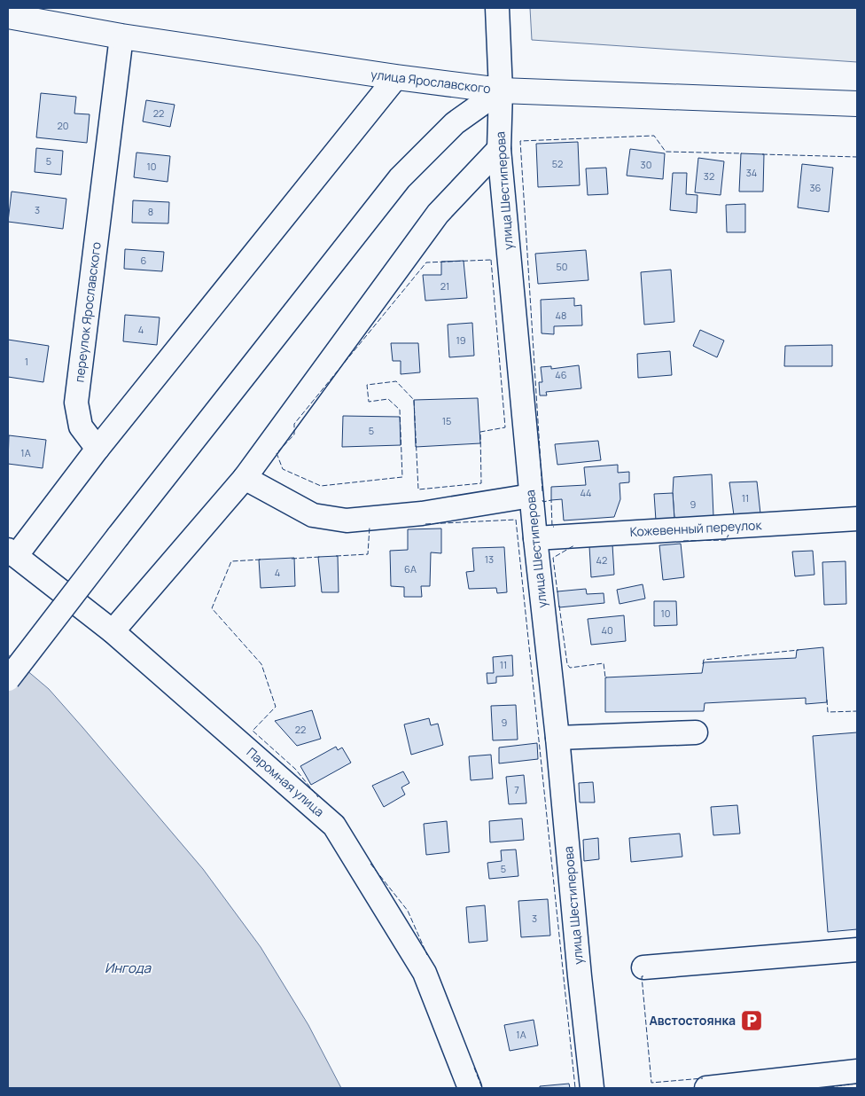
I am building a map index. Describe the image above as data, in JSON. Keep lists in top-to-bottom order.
{
  "streets": {
    "main road": ["улица Ярославского"],
    "street": [
      "улица Шестиперова",
      "переулок Ярославского",
      "Кожевенный переулок",
      "Паромная улица"
    ]
  },
  "crossings": [
    ["улица Ярославского", "улица Шестиперова"],
    ["улица Ярославского", "переулок Ярославского"],
    ["улица Шестиперова", "Кожевенный переулок"]
  ],
  "water": ["Ингода"],
  "places": {
    "parking": ["Австостоянка"]
  },
  "house_numbers": [
    "22",
    "20",
    "5",
    "52",
    "30",
    "10",
    "34",
    "32",
    "36",
    "3",
    "8",
    "6",
    "50",
    "21",
    "48",
    "4",
    "19",
    "1",
    "46",
    "15",
    "5",
    "1А",
    "44",
    "11",
    "9",
    "13",
    "42",
    "6А",
    "4",
    "10",
    "40",
    "11",
    "9",
    "22",
    "7",
    "5",
    "3",
    "1А"
  ]
}
